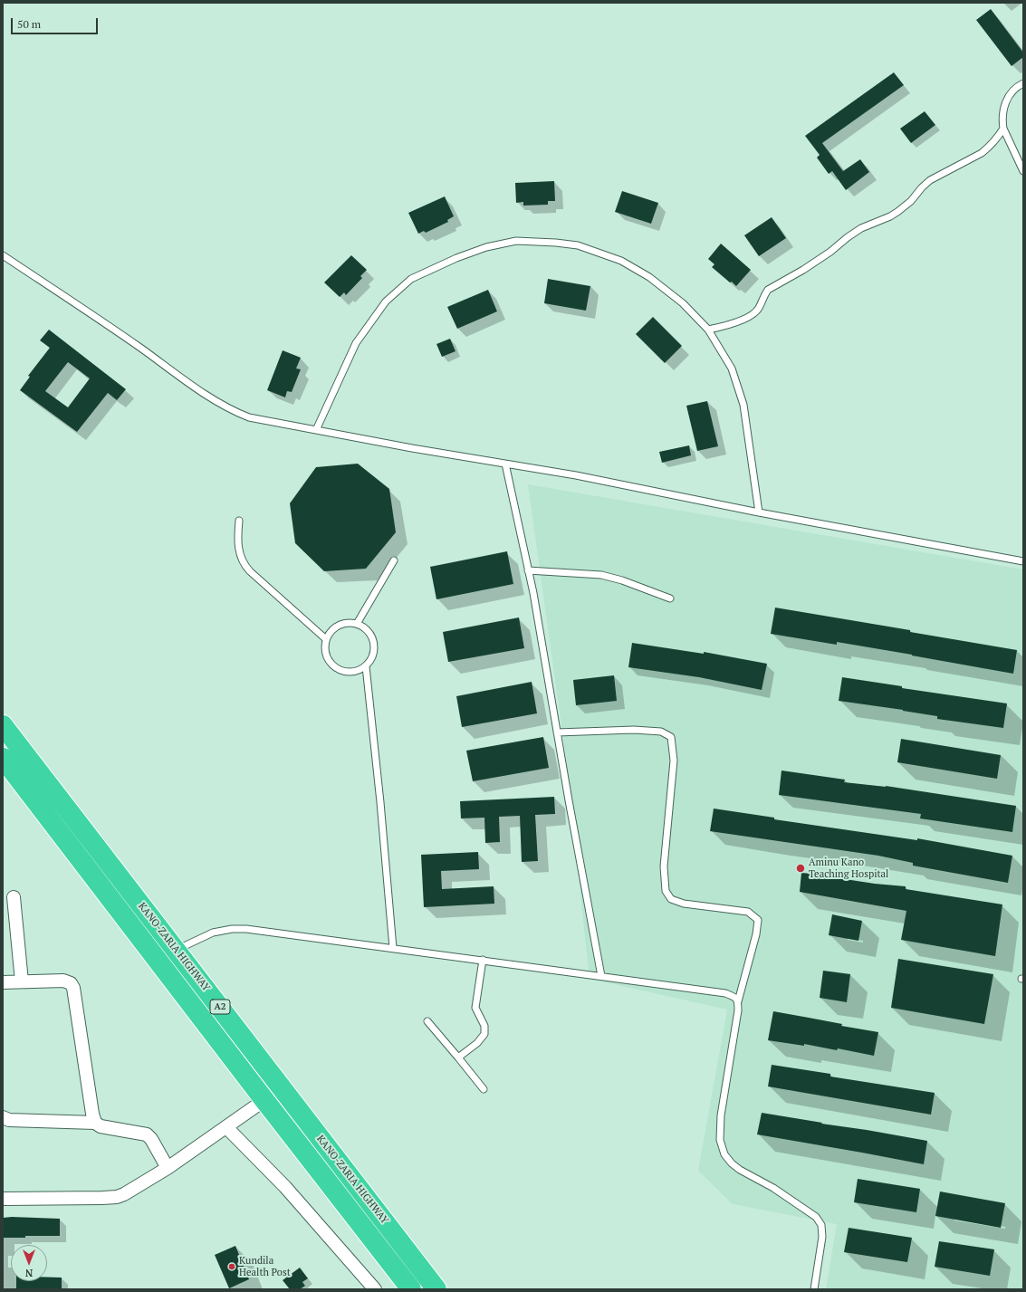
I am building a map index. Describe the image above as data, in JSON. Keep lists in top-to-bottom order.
{
  "streets": {
    "highway": ["KANO-ZARIA HIGHWAY", "A2"]
  },
  "places": ["Aminu Kano Teaching Hospital", "Kundila Health Post"],
  "scale_bar": "50 m",
  "north": "bottom"
}
